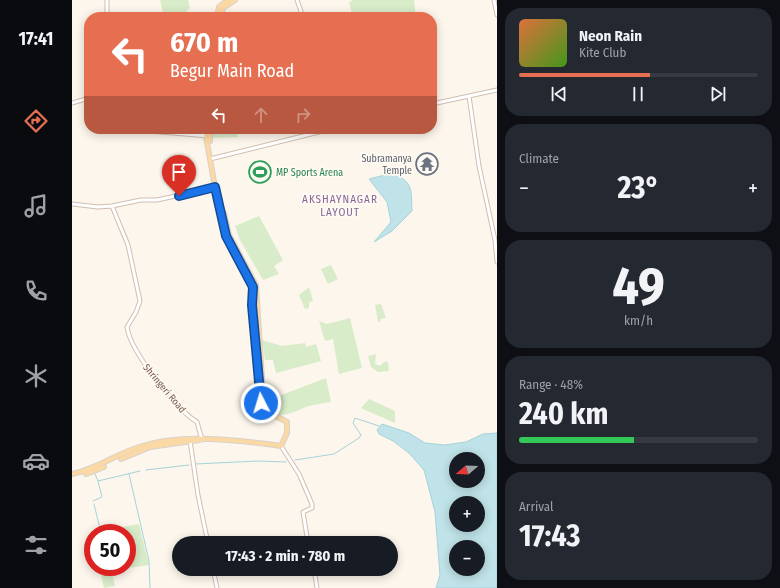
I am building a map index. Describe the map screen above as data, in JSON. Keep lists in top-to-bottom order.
{
  "streets": {
    "street": ["Shringeri Road"]
  },
  "districts": ["AKSHAYNAGAR LAYOUT"],
  "places": {
    "temple": ["Subramanya Temple"],
    "sports": ["MP Sports Arena"]
  },
  "north": "left",
  "page": {
    "tabs": "17:41",
    "turn": ["670 m", "Begur Main Road"],
    "song": ["Neon Rain", "Kite Club"],
    "tile": [
      "Climate",
      ["49", "km/h"],
      ["Range · 48%", "240 km"],
      ["Arrival", "17:43"]
    ],
    "heat": ["−", "23°", "+"],
    "map_buttons": ["+", "−"],
    "limit": "50",
    "trip": "17:43 · 2 min · 780 m"
  }
}
